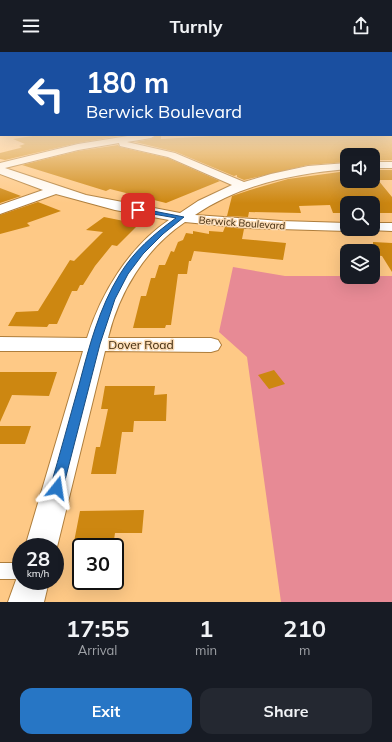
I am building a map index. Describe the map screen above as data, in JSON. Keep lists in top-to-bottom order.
{
  "streets": {
    "street": ["Berwick Boulevard", "Dover Road"]
  },
  "page": {
    "header": "Turnly",
    "turn": ["180 m", "Berwick Boulevard"],
    "speed": "28 km/h",
    "limit": "30",
    "eta": [
      "17:55",
      "Arrival",
      "1",
      "min",
      "210",
      "m"
    ],
    "buttons": ["Exit", "Share"]
  }
}
